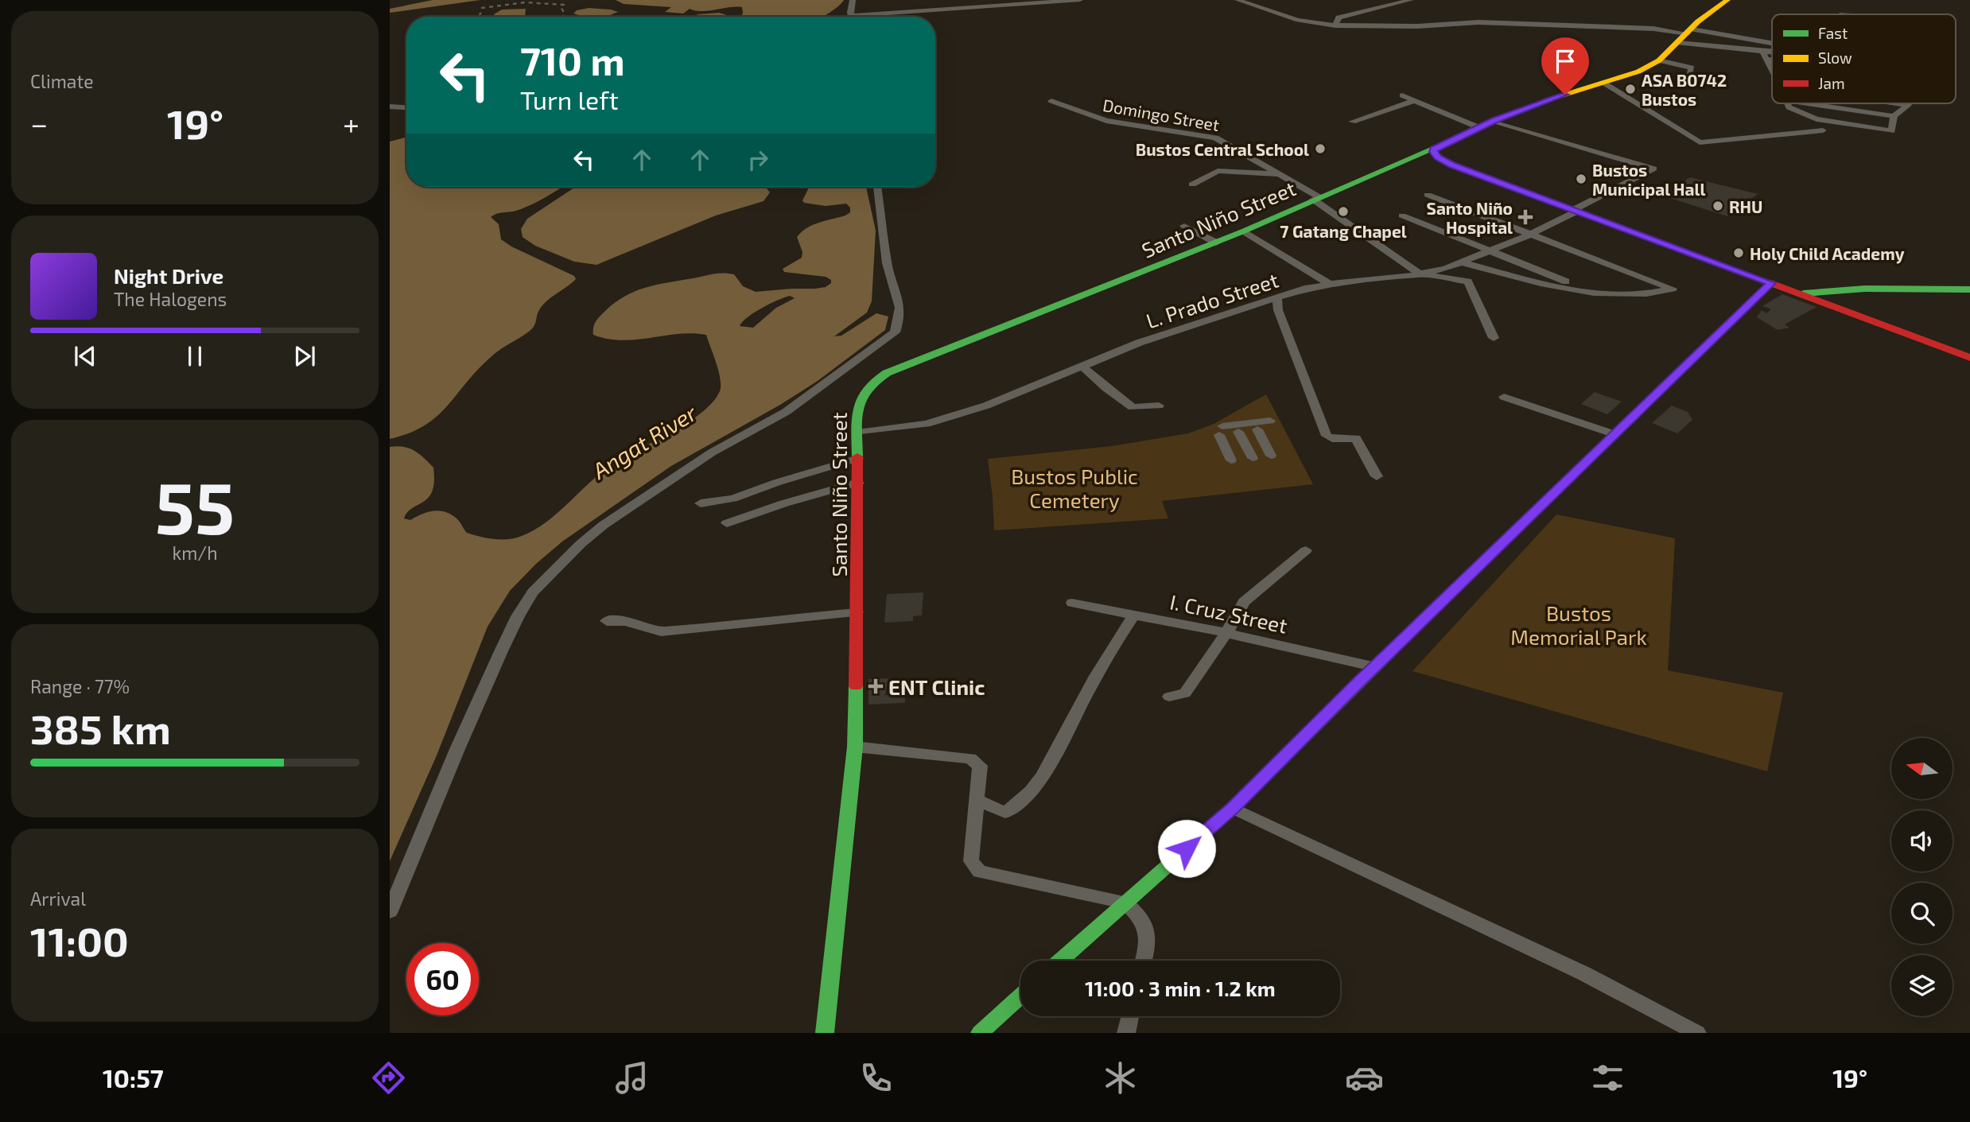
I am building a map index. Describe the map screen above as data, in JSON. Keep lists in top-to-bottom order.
{
  "streets": {
    "main road": ["Santo Niño Street"],
    "street": ["Domingo Street", "L. Prado Street", "I. Cruz Street"]
  },
  "crossings": [
    ["Domingo Street", "Santo Niño Street"],
    ["Domingo Street", "L. Prado Street"],
    ["Santo Niño Street", "L. Prado Street"]
  ],
  "water": ["Angat River"],
  "parks": ["Bustos Public Cemetery", "Bustos Memorial Park"],
  "places": {
    "other": [
      "ASA B0742 Bustos",
      "Bustos Central School",
      "Bustos Municipal Hall",
      "RHU",
      "7 Gatang Chapel",
      "Holy Child Academy"
    ],
    "health": ["Santo Niño Hospital", "ENT Clinic"]
  },
  "legend": ["Fast", "Slow", "Jam"],
  "north": "left",
  "page": {
    "tile": [
      "Climate",
      ["55", "km/h"],
      ["Range · 77%", "385 km"],
      ["Arrival", "11:00"]
    ],
    "turn": ["710 m", "Turn left"],
    "heat": ["−", "19°", "+"],
    "song": ["Night Drive", "The Halogens"],
    "limit": "60",
    "trip": "11:00 · 3 min · 1.2 km",
    "tabs": ["10:57", "19°"]
  }
}
